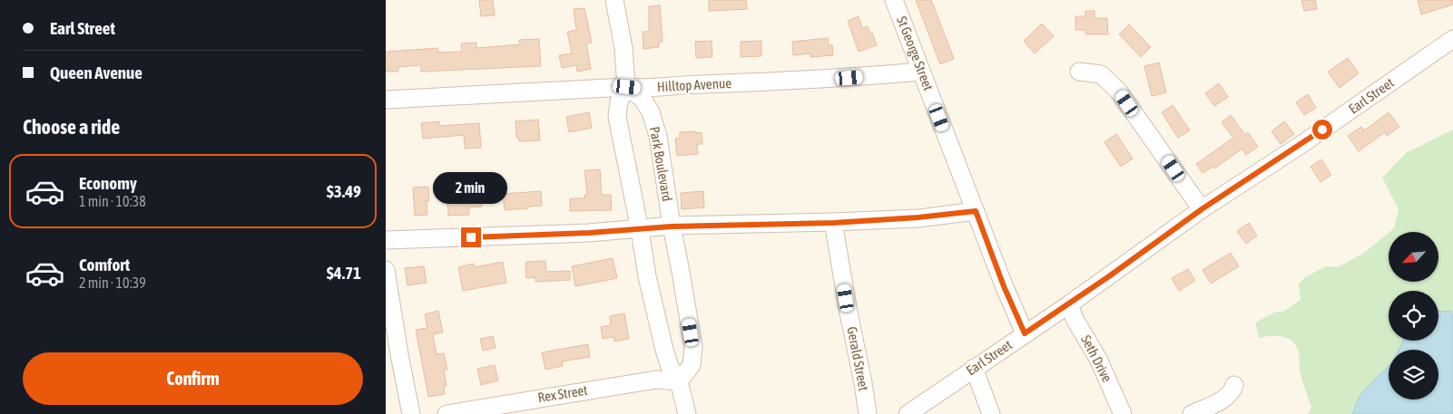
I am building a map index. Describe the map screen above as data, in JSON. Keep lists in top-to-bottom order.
{
  "streets": {
    "street": [
      "St George Street",
      "Hilltop Avenue",
      "Earl Street",
      "Park Boulevard",
      "Gerald Street",
      "Seth Drive",
      "Rex Street"
    ]
  },
  "crossings": [
    ["St George Street", "Hilltop Avenue"],
    ["St George Street", "Earl Street"],
    ["Hilltop Avenue", "Park Boulevard"],
    ["Earl Street", "Seth Drive"],
    ["Park Boulevard", "Rex Street"]
  ],
  "north": "bottom left",
  "page": {
    "banner": ["Earl Street", "Queen Avenue"],
    "heading": "Choose a ride",
    "list": [
      {
        "name": "Economy",
        "note": "1 min · 10:38",
        "value": "$3.49"
      },
      {
        "name": "Comfort",
        "note": "2 min · 10:39",
        "value": "$4.71"
      }
    ],
    "bubble": "2 min",
    "buttons": "Confirm"
  }
}
